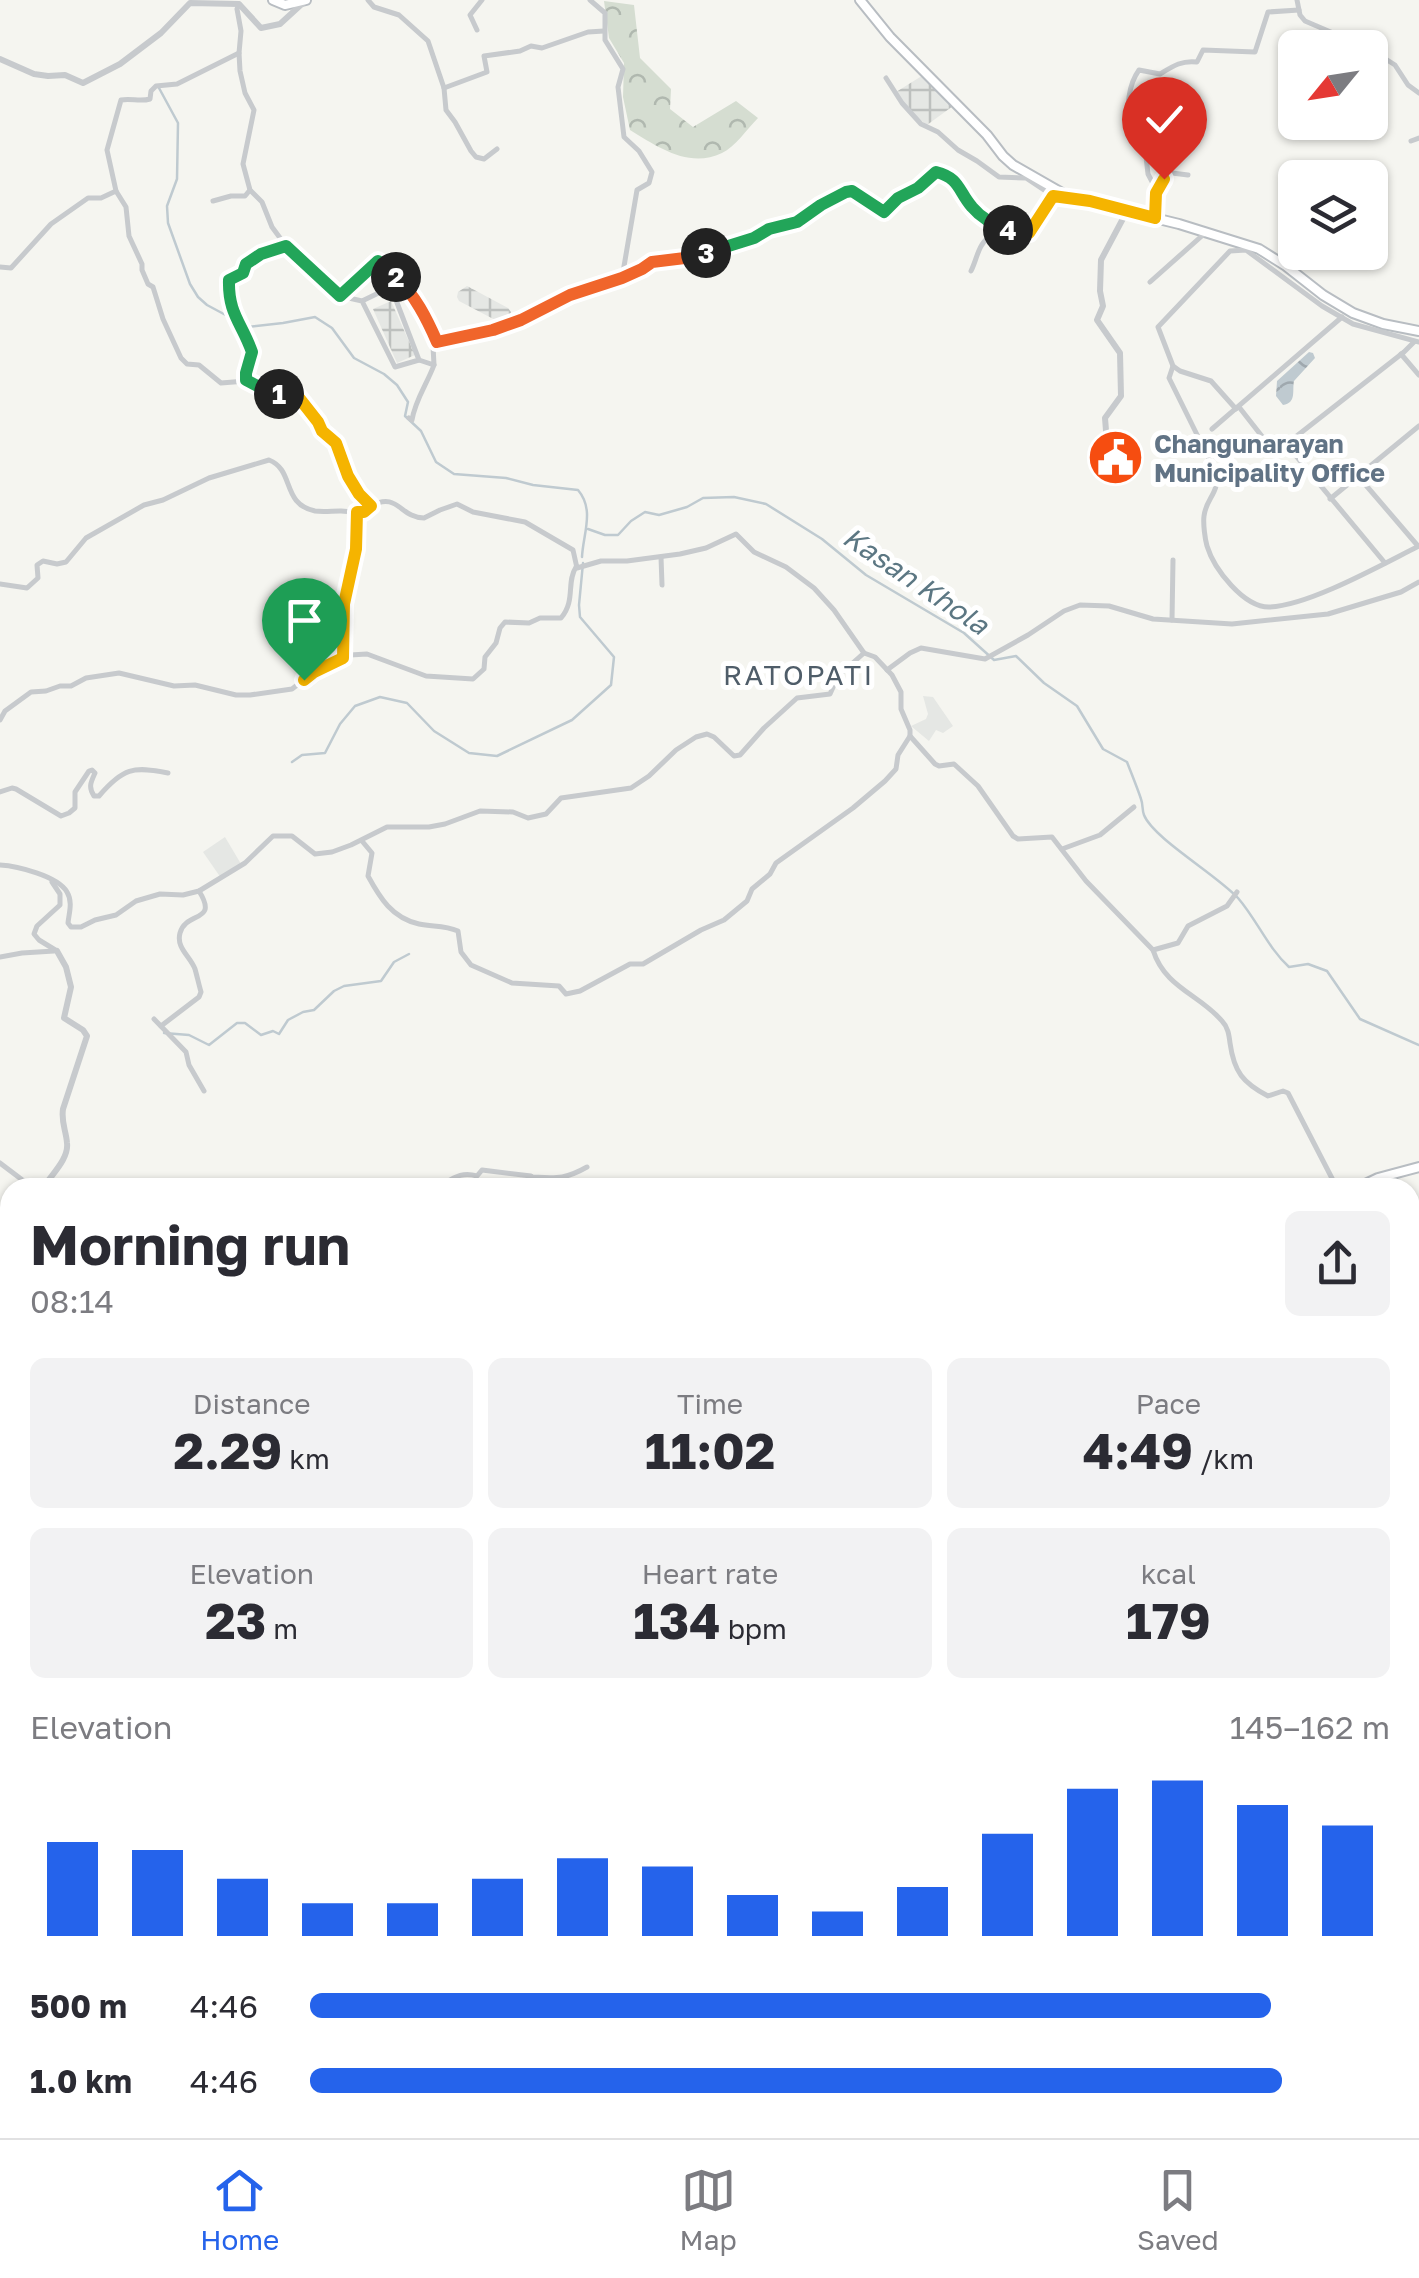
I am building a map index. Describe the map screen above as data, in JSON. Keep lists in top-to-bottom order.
{
  "districts": ["RATOPATI"],
  "water": ["Kasan Khola"],
  "places": {
    "public building": ["Changunarayan Municipality Office"]
  },
  "north": "bottom left",
  "page": {
    "pins": [
      "4",
      "3",
      "2",
      "1"
    ],
    "heading": ["Morning run", "08:14"],
    "stats": [
      ["Distance", "2.29 km"],
      ["Time", "11:02"],
      ["Pace", "4:49 /km"],
      ["Elevation", "23 m"],
      ["Heart rate", "134 bpm"],
      ["kcal", "179"]
    ],
    "chart": ["Elevation", "145–162 m"],
    "list": [
      {
        "name": "500 m",
        "note": "4:46"
      },
      {
        "name": "1.0 km",
        "note": "4:46"
      }
    ],
    "tabs": ["Home", "Map", "Saved"]
  }
}
